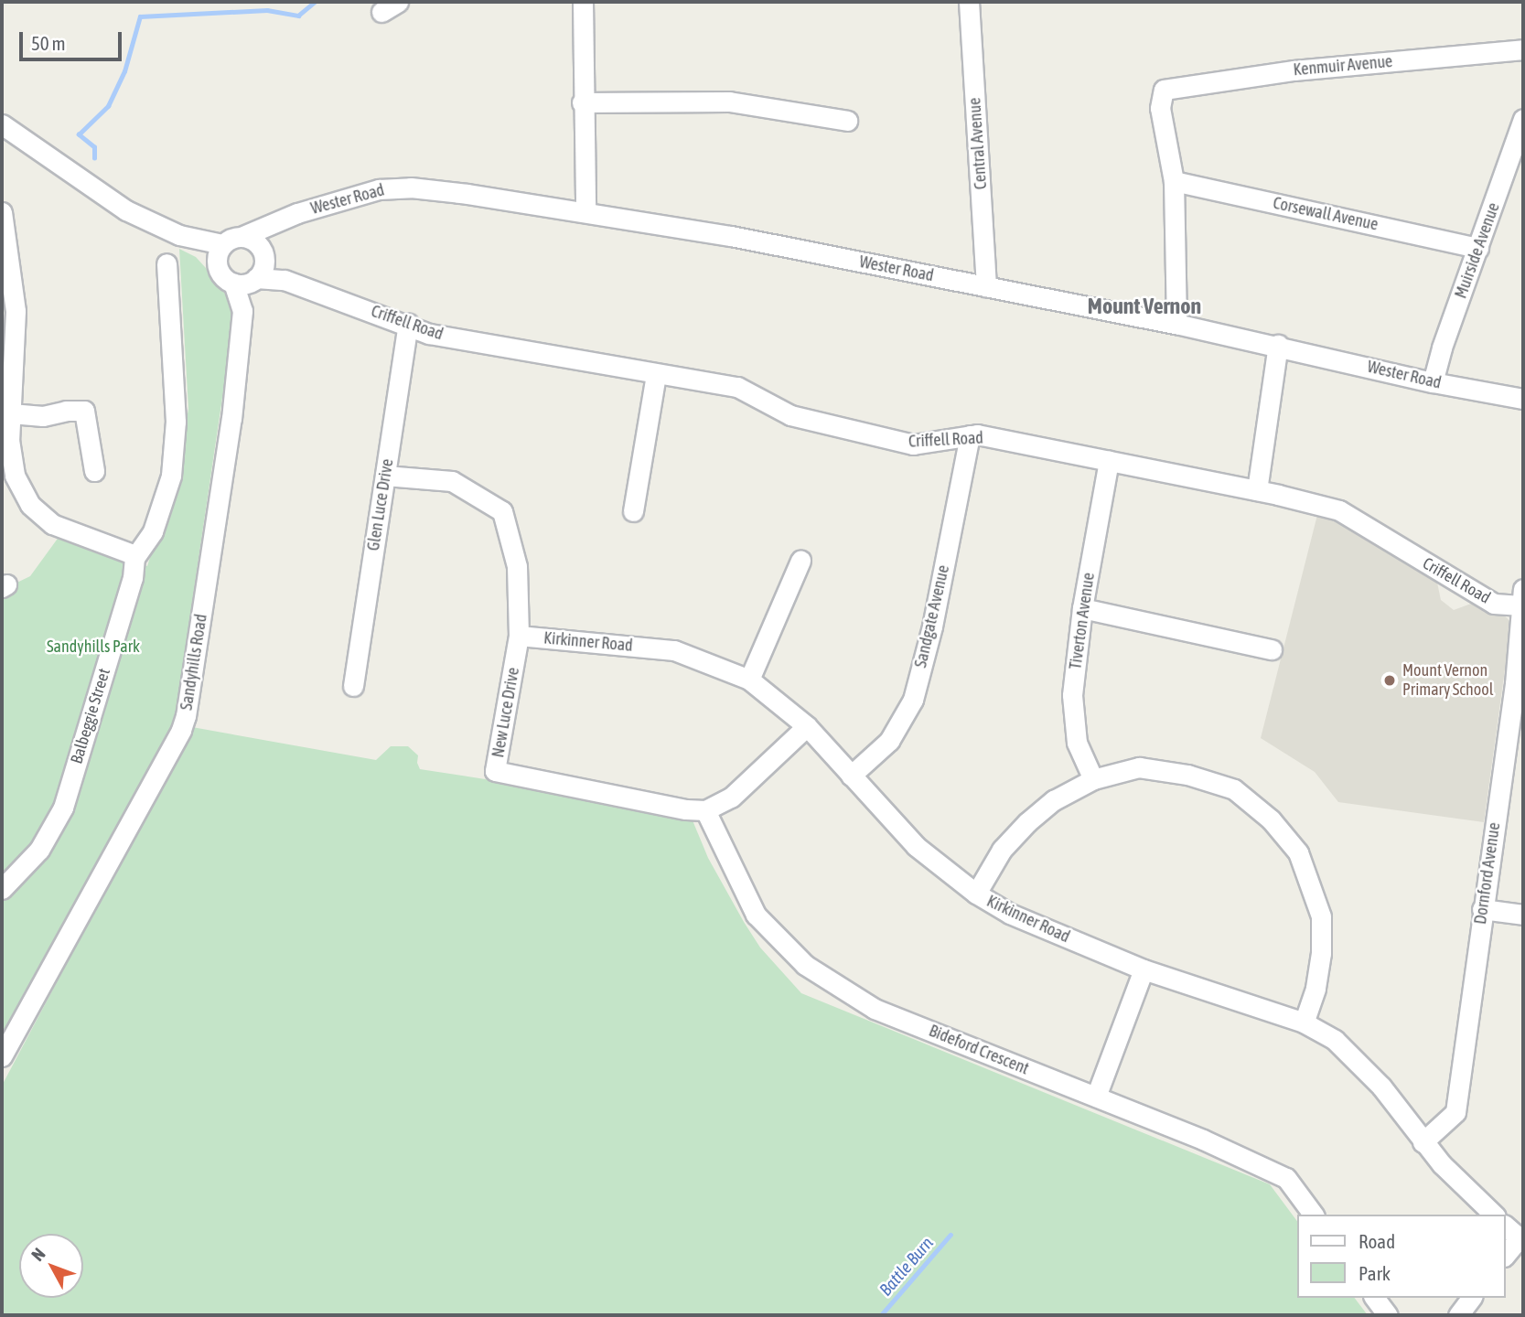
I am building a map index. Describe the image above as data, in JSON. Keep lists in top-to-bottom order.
{
  "streets": {
    "street": [
      "Kenmuir Avenue",
      "Central Avenue",
      "Wester Road",
      "Corsewall Avenue",
      "Muirside Avenue",
      "Criffell Road",
      "Glen Luce Drive",
      "Sandgate Avenue",
      "Tiverton Avenue",
      "Kirkinner Road",
      "Sandyhills Road",
      "New Luce Drive",
      "Balbeggie Street",
      "Dornford Avenue",
      "Bideford Crescent"
    ]
  },
  "crossings": [
    ["Kenmuir Avenue", "Corsewall Avenue"],
    ["Central Avenue", "Wester Road"],
    ["Wester Road", "Muirside Avenue"],
    ["Wester Road", "Criffell Road"],
    ["Wester Road", "Sandyhills Road"],
    ["Corsewall Avenue", "Muirside Avenue"],
    ["Criffell Road", "Glen Luce Drive"],
    ["Criffell Road", "Sandgate Avenue"],
    ["Criffell Road", "Tiverton Avenue"],
    ["Criffell Road", "Sandyhills Road"],
    ["Criffell Road", "Dornford Avenue"],
    ["Glen Luce Drive", "New Luce Drive"],
    ["Sandgate Avenue", "Kirkinner Road"],
    ["Kirkinner Road", "New Luce Drive"],
    ["Kirkinner Road", "Dornford Avenue"],
    ["New Luce Drive", "Bideford Crescent"]
  ],
  "districts": ["Mount Vernon"],
  "water": ["Battle Burn"],
  "parks": ["Sandyhills Park"],
  "places": ["Mount Vernon Primary School"],
  "legend": ["Road", "Park"],
  "scale_bar": "50 m",
  "north": "top left"
}
